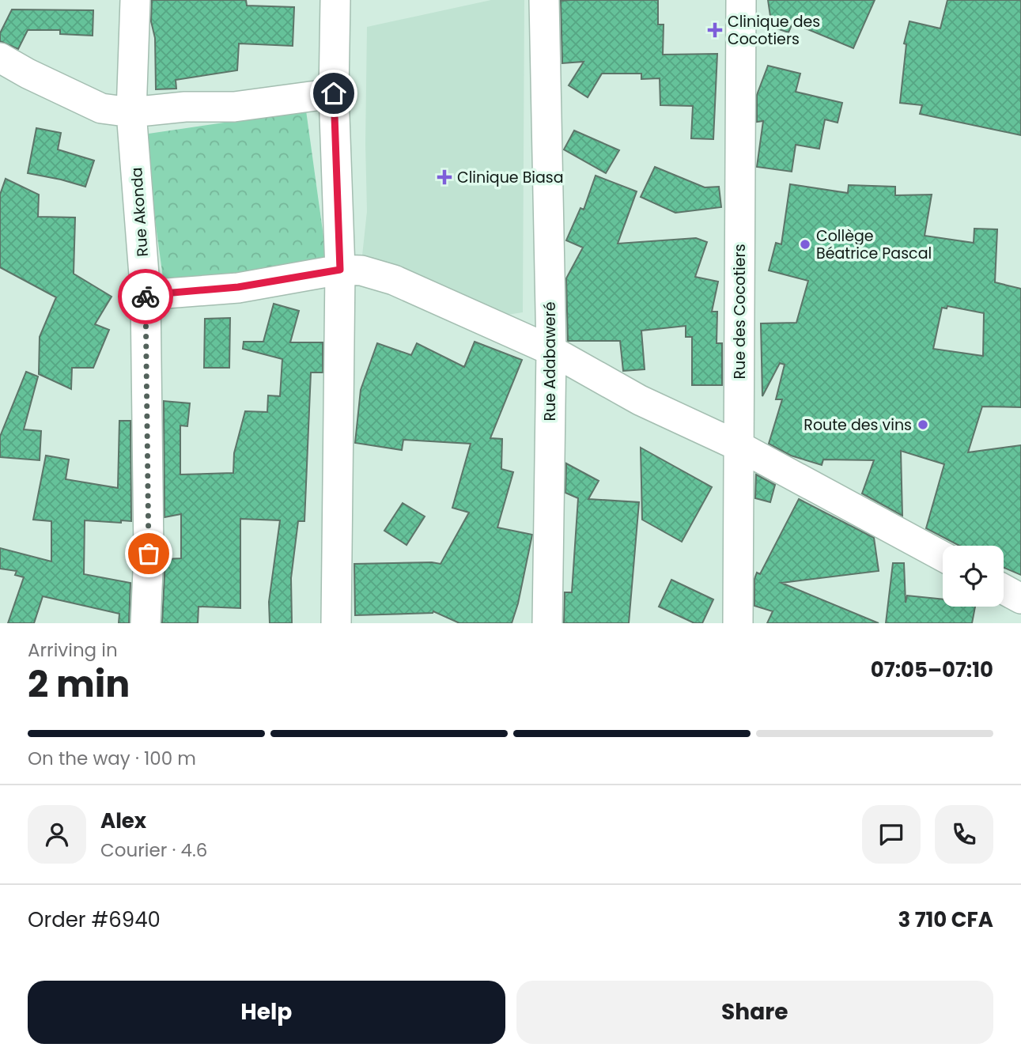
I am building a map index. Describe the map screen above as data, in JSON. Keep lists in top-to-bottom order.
{
  "streets": {
    "street": ["Rue Akonda", "Rue des Cocotiers", "Rue Adabaweré"]
  },
  "places": {
    "health": ["Clinique des Cocotiers", "Clinique Biasa"],
    "other": ["Collège Béatrice Pascal", "Route des vins"]
  },
  "page": {
    "heading": ["2 min", "Arriving in", "07:05–07:10"],
    "panel": [
      "Alex",
      "Courier · 4.6",
      "Order #6940",
      "3 710 CFA"
    ],
    "bar": "On the way · 100 m",
    "buttons": ["Help", "Share"]
  }
}
